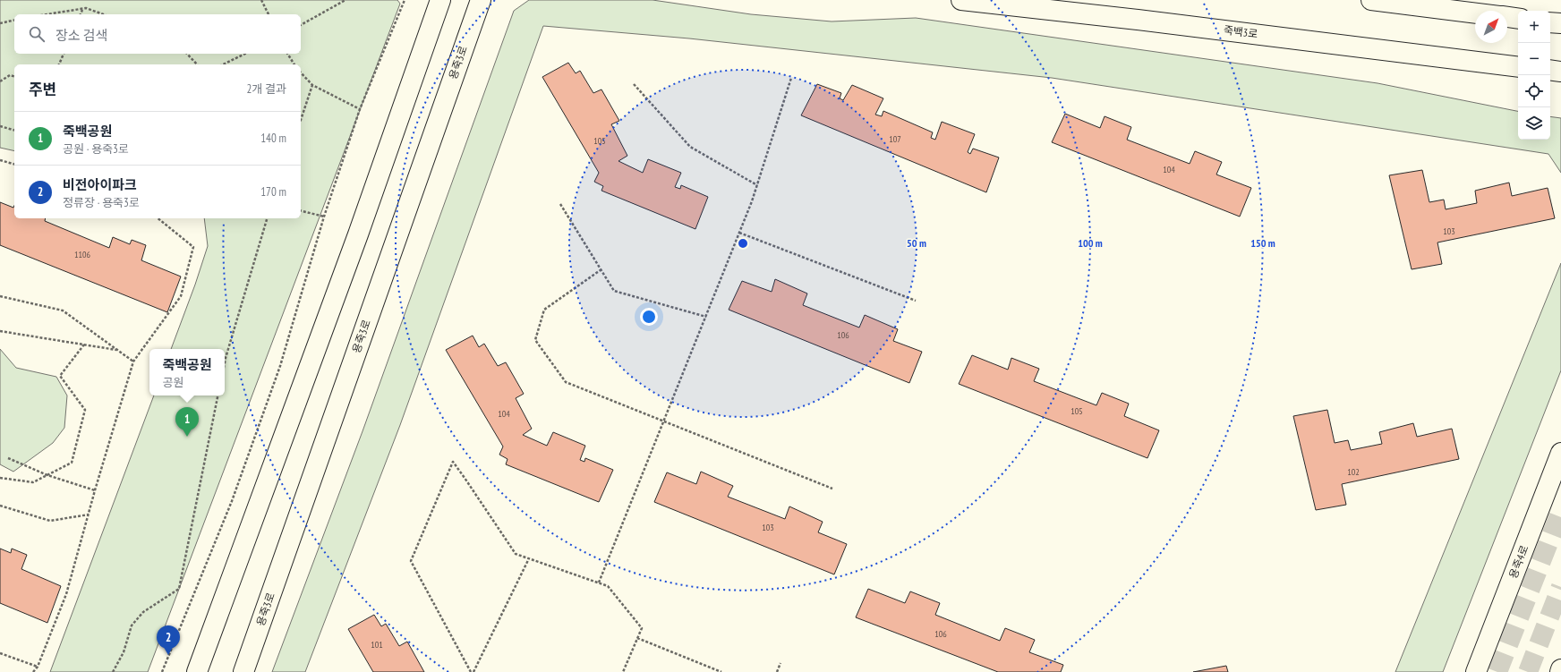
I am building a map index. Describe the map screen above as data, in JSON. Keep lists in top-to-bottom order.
{
  "streets": {
    "street": ["죽백3로", "용죽3로", "용죽4로"]
  },
  "house_numbers": [
    "107",
    "105",
    "104",
    "103",
    "1106",
    "106",
    "105",
    "104",
    "102",
    "103",
    "106",
    "101"
  ],
  "north": "top right",
  "page": {
    "map_buttons": ["+", "−"],
    "search": "장소 검색",
    "heading": ["주변", "2개 결과"],
    "list": [
      {
        "mark": "1",
        "name": "죽백공원",
        "note": "공원 · 용죽3로",
        "value": "140 m"
      },
      {
        "mark": "2",
        "name": "비전아이파크",
        "note": "정류장 · 용죽3로",
        "value": "170 m"
      }
    ],
    "popup": ["죽백공원", "공원"],
    "pins": ["1", "2"]
  },
  "rings": ["50 m", "100 m", "150 m"]
}
